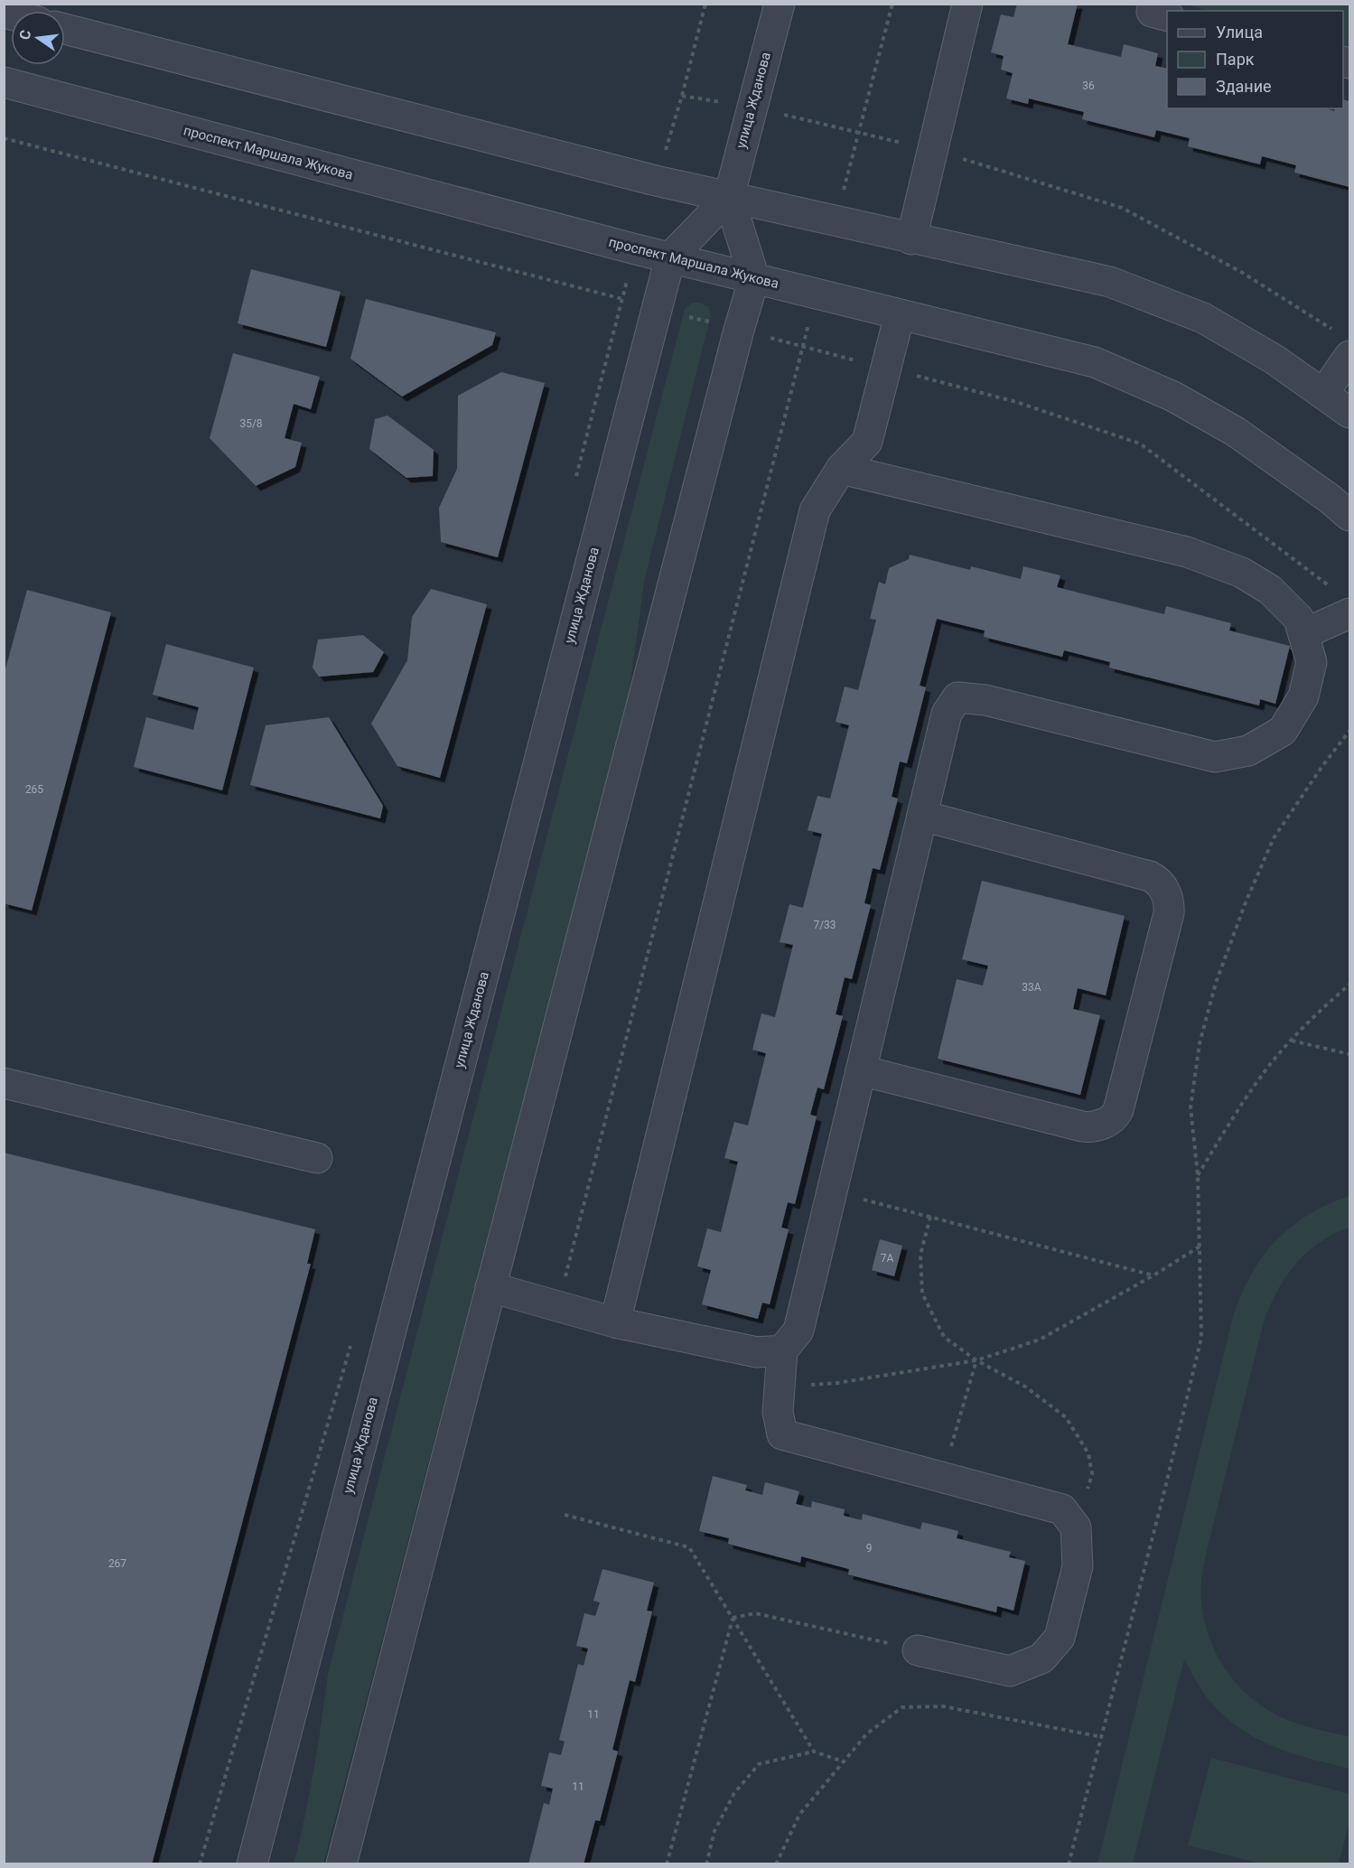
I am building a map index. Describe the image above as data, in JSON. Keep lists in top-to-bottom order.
{
  "streets": {
    "street": ["улица Жданова", "проспект Маршала Жукова"]
  },
  "crossings": [
    ["улица Жданова", "проспект Маршала Жукова"]
  ],
  "house_numbers": [
    "36",
    "35/8",
    "265",
    "7/33",
    "33А",
    "7А",
    "9",
    "267",
    "11",
    "11"
  ],
  "legend": ["Улица", "Парк", "Здание"],
  "north": "left"
}
